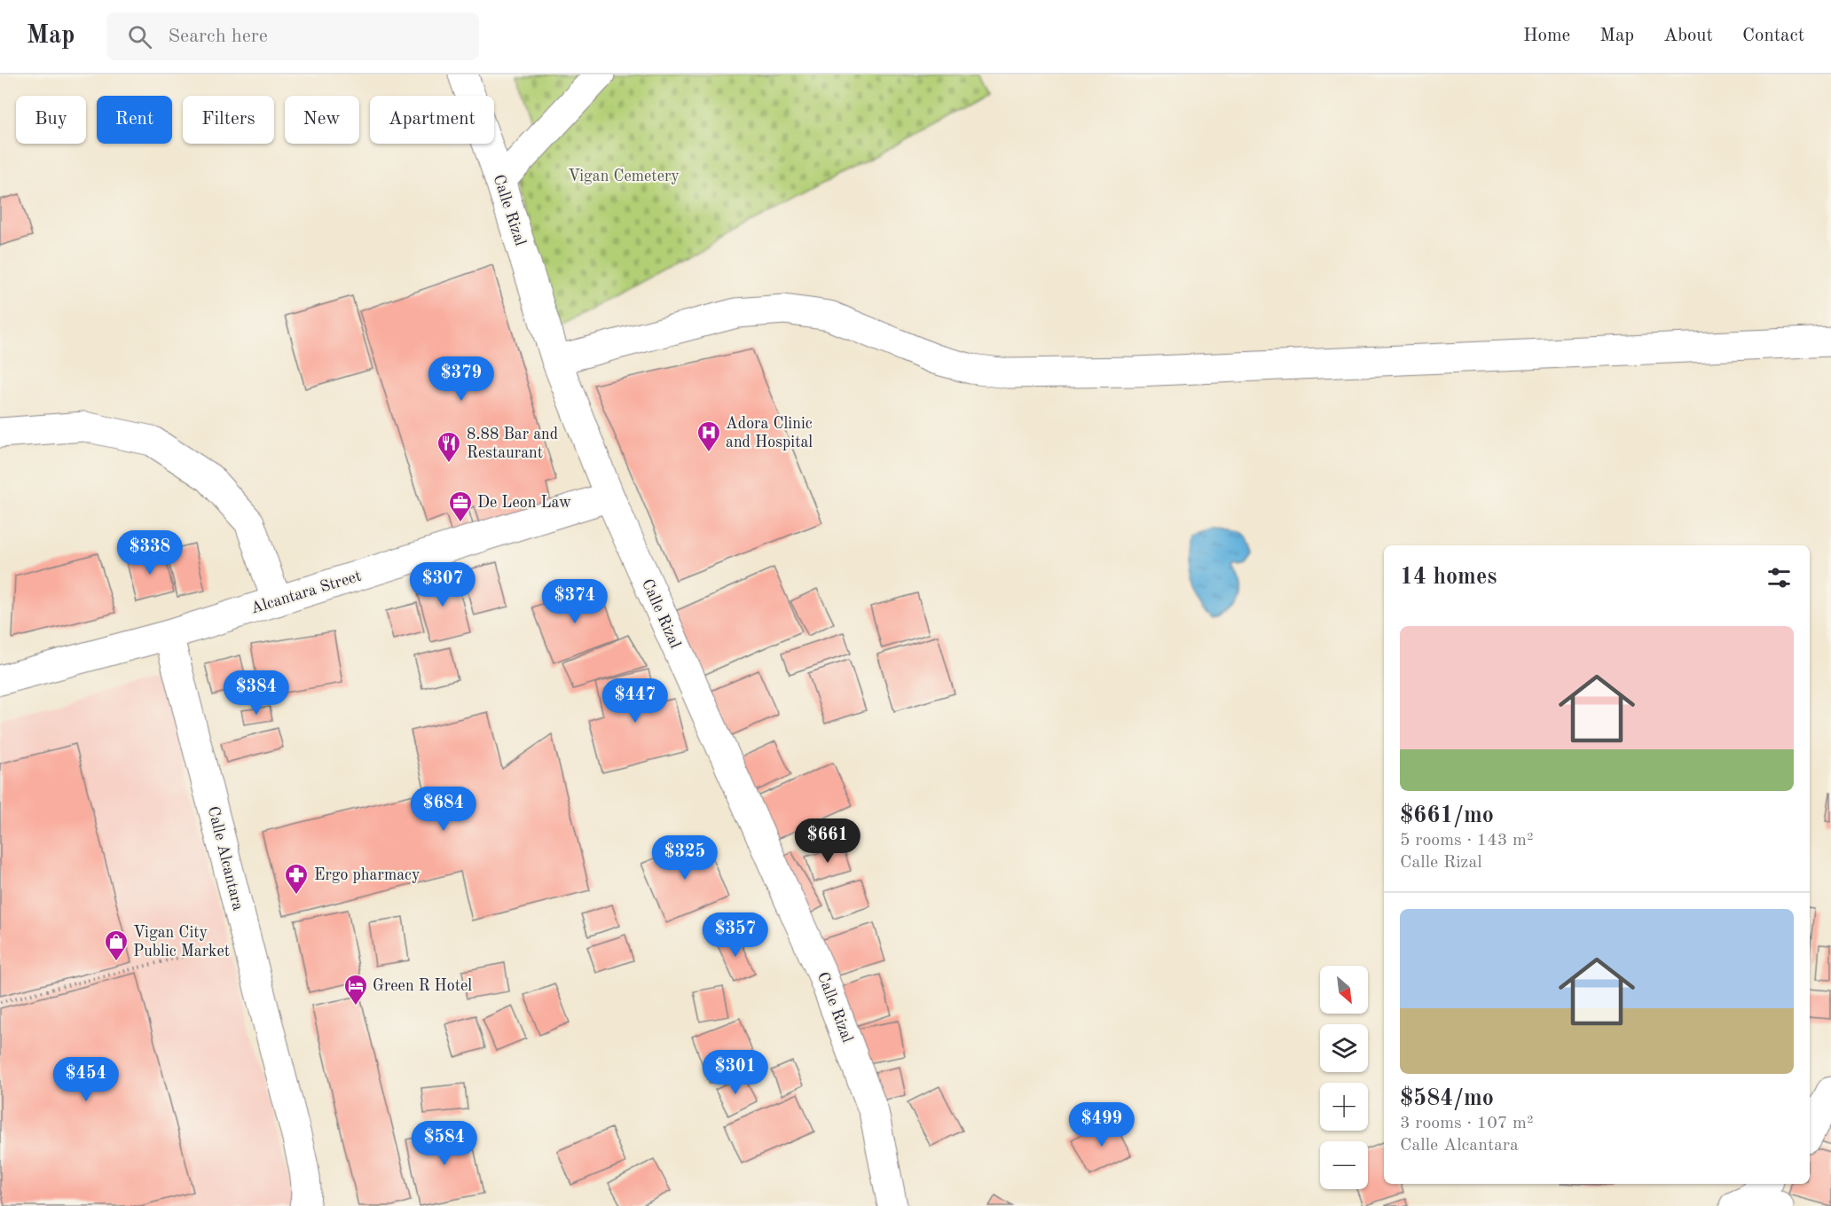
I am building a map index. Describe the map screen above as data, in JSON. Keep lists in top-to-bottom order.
{
  "streets": {
    "street": ["Calle Rizal", "Alcantara Street", "Calle Alcantara"]
  },
  "crossings": [
    ["Calle Rizal", "Alcantara Street"],
    ["Alcantara Street", "Calle Alcantara"]
  ],
  "parks": ["Vigan Cemetery"],
  "places": {
    "hospital": ["Adora Clinic and Hospital"],
    "restaurant": ["8.88 Bar and Restaurant"],
    "office": ["De Leon Law"],
    "pharmacy": ["Ergo pharmacy"],
    "shop": ["Vigan City Public Market"],
    "hotel": ["Green R Hotel"]
  },
  "north": "bottom right",
  "page": {
    "header": "Map",
    "search": "Search here",
    "nav": [
      "Home",
      "Map",
      "About",
      "Contact"
    ],
    "chip": [
      "Buy",
      "Rent",
      "Filters",
      "New",
      "Apartment"
    ],
    "price": [
      "$379",
      "$338",
      "$307",
      "$374",
      "$384",
      "$447",
      "$684",
      "$661",
      "$325",
      "$357",
      "$301",
      "$454",
      "$499",
      "$584"
    ],
    "heading": "14 homes",
    "list": [
      {
        "name": "$661/mo",
        "note": "5 rooms · 143 m² · Calle Rizal"
      },
      {
        "name": "$584/mo",
        "note": "3 rooms · 107 m² · Calle Alcantara"
      }
    ],
    "map_buttons": ["+", "−"]
  }
}
